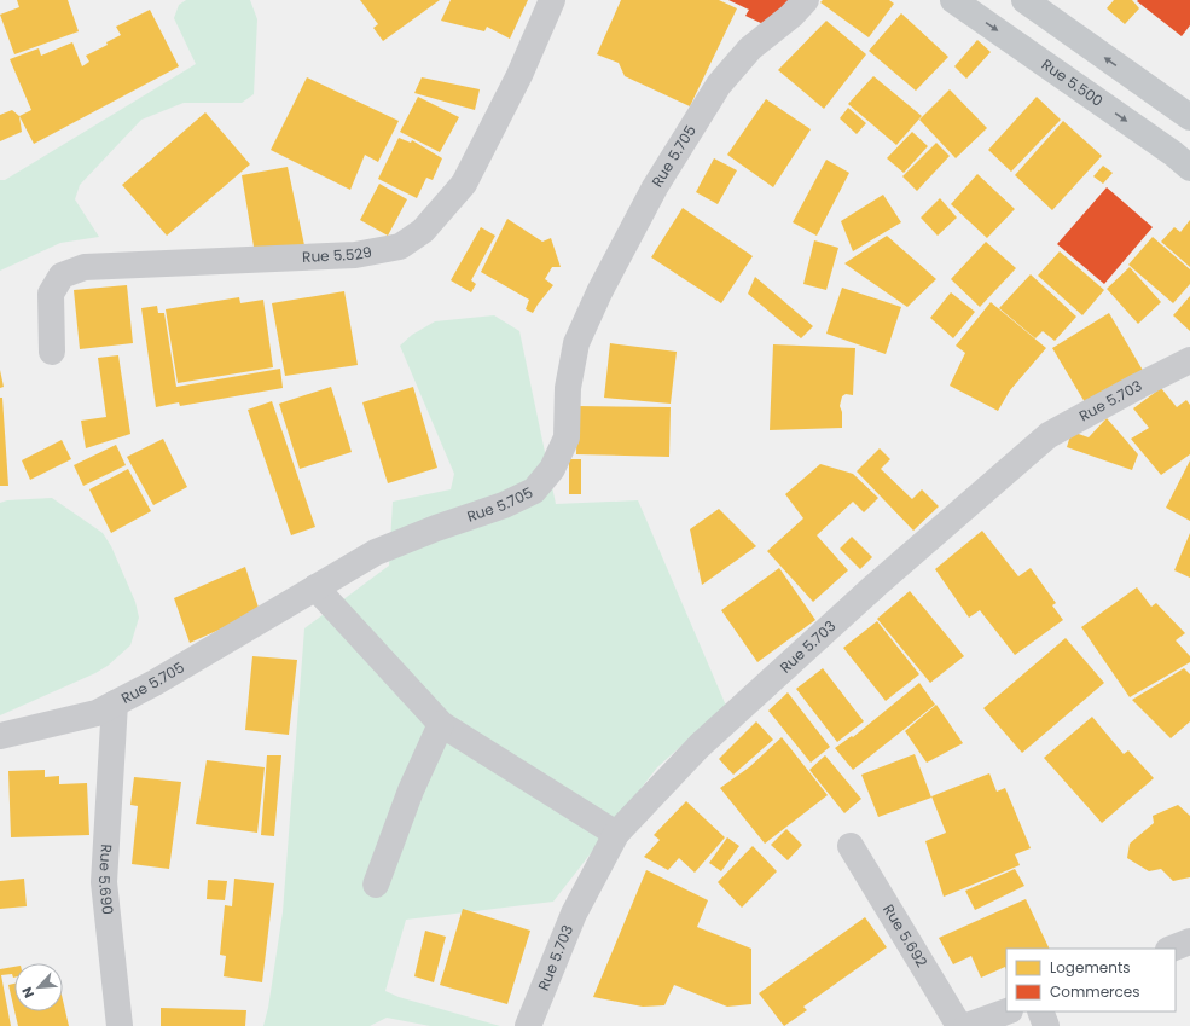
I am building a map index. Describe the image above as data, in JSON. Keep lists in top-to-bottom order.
{
  "streets": {
    "main road": ["Rue 5.500"],
    "street": [
      "Rue 5.705",
      "Rue 5.529",
      "Rue 5.703",
      "Rue 5.690",
      "Rue 5.692"
    ]
  },
  "crossings": [
    ["Rue 5.705", "Rue 5.690"]
  ],
  "legend": ["Logements", "Commerces"],
  "north": "bottom left"
}
